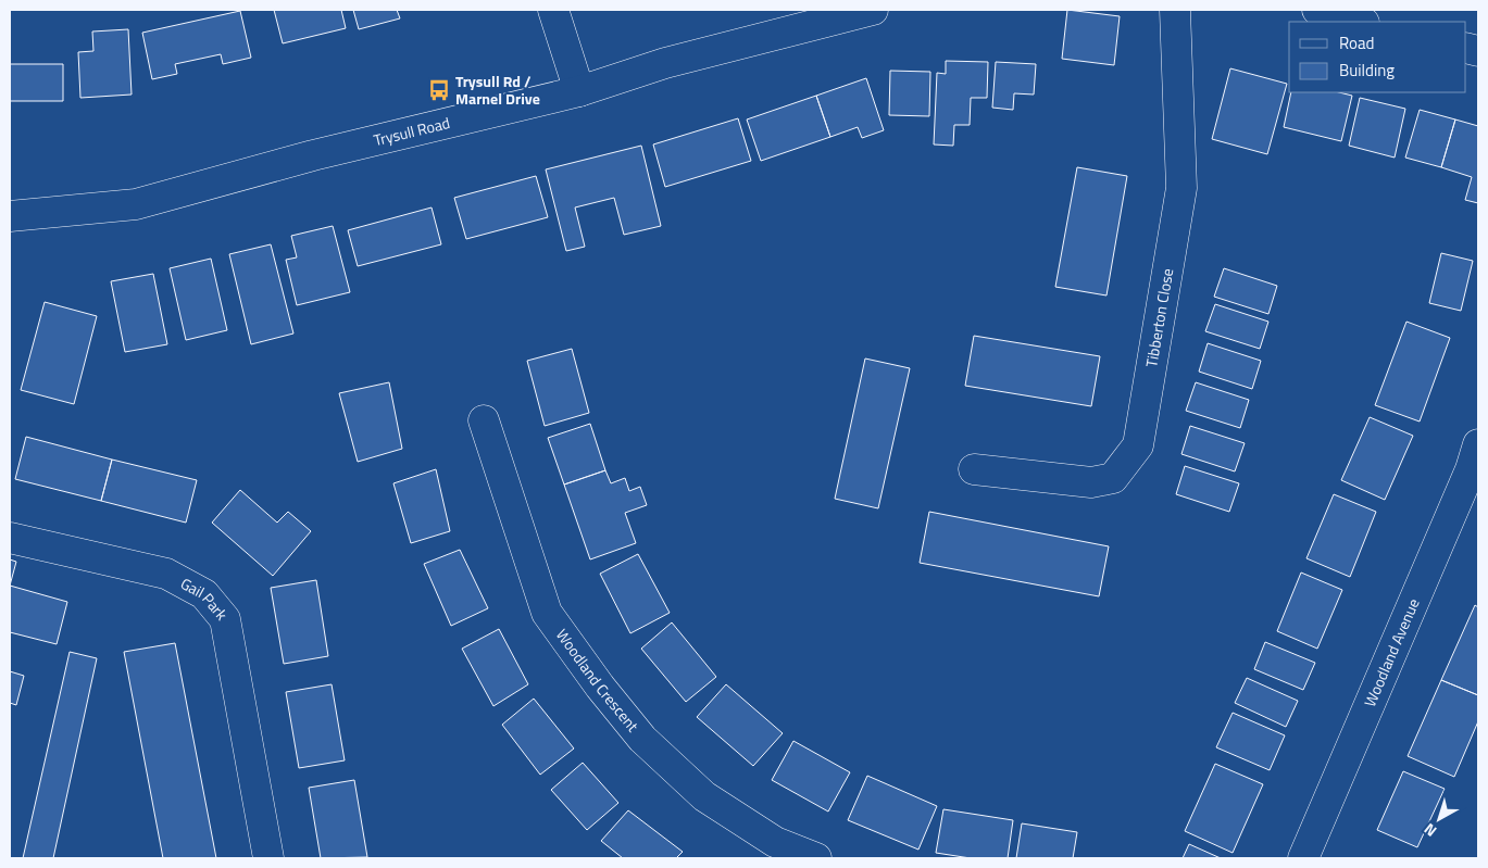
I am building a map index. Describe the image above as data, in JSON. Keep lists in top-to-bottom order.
{
  "streets": {
    "street": [
      "Trysull Road",
      "Tibberton Close",
      "Gail Park",
      "Woodland Avenue",
      "Woodland Crescent"
    ]
  },
  "places": {
    "bus stop": ["Trysull Rd / Marnel Drive"]
  },
  "legend": ["Road", "Building"],
  "north": "bottom left"
}
